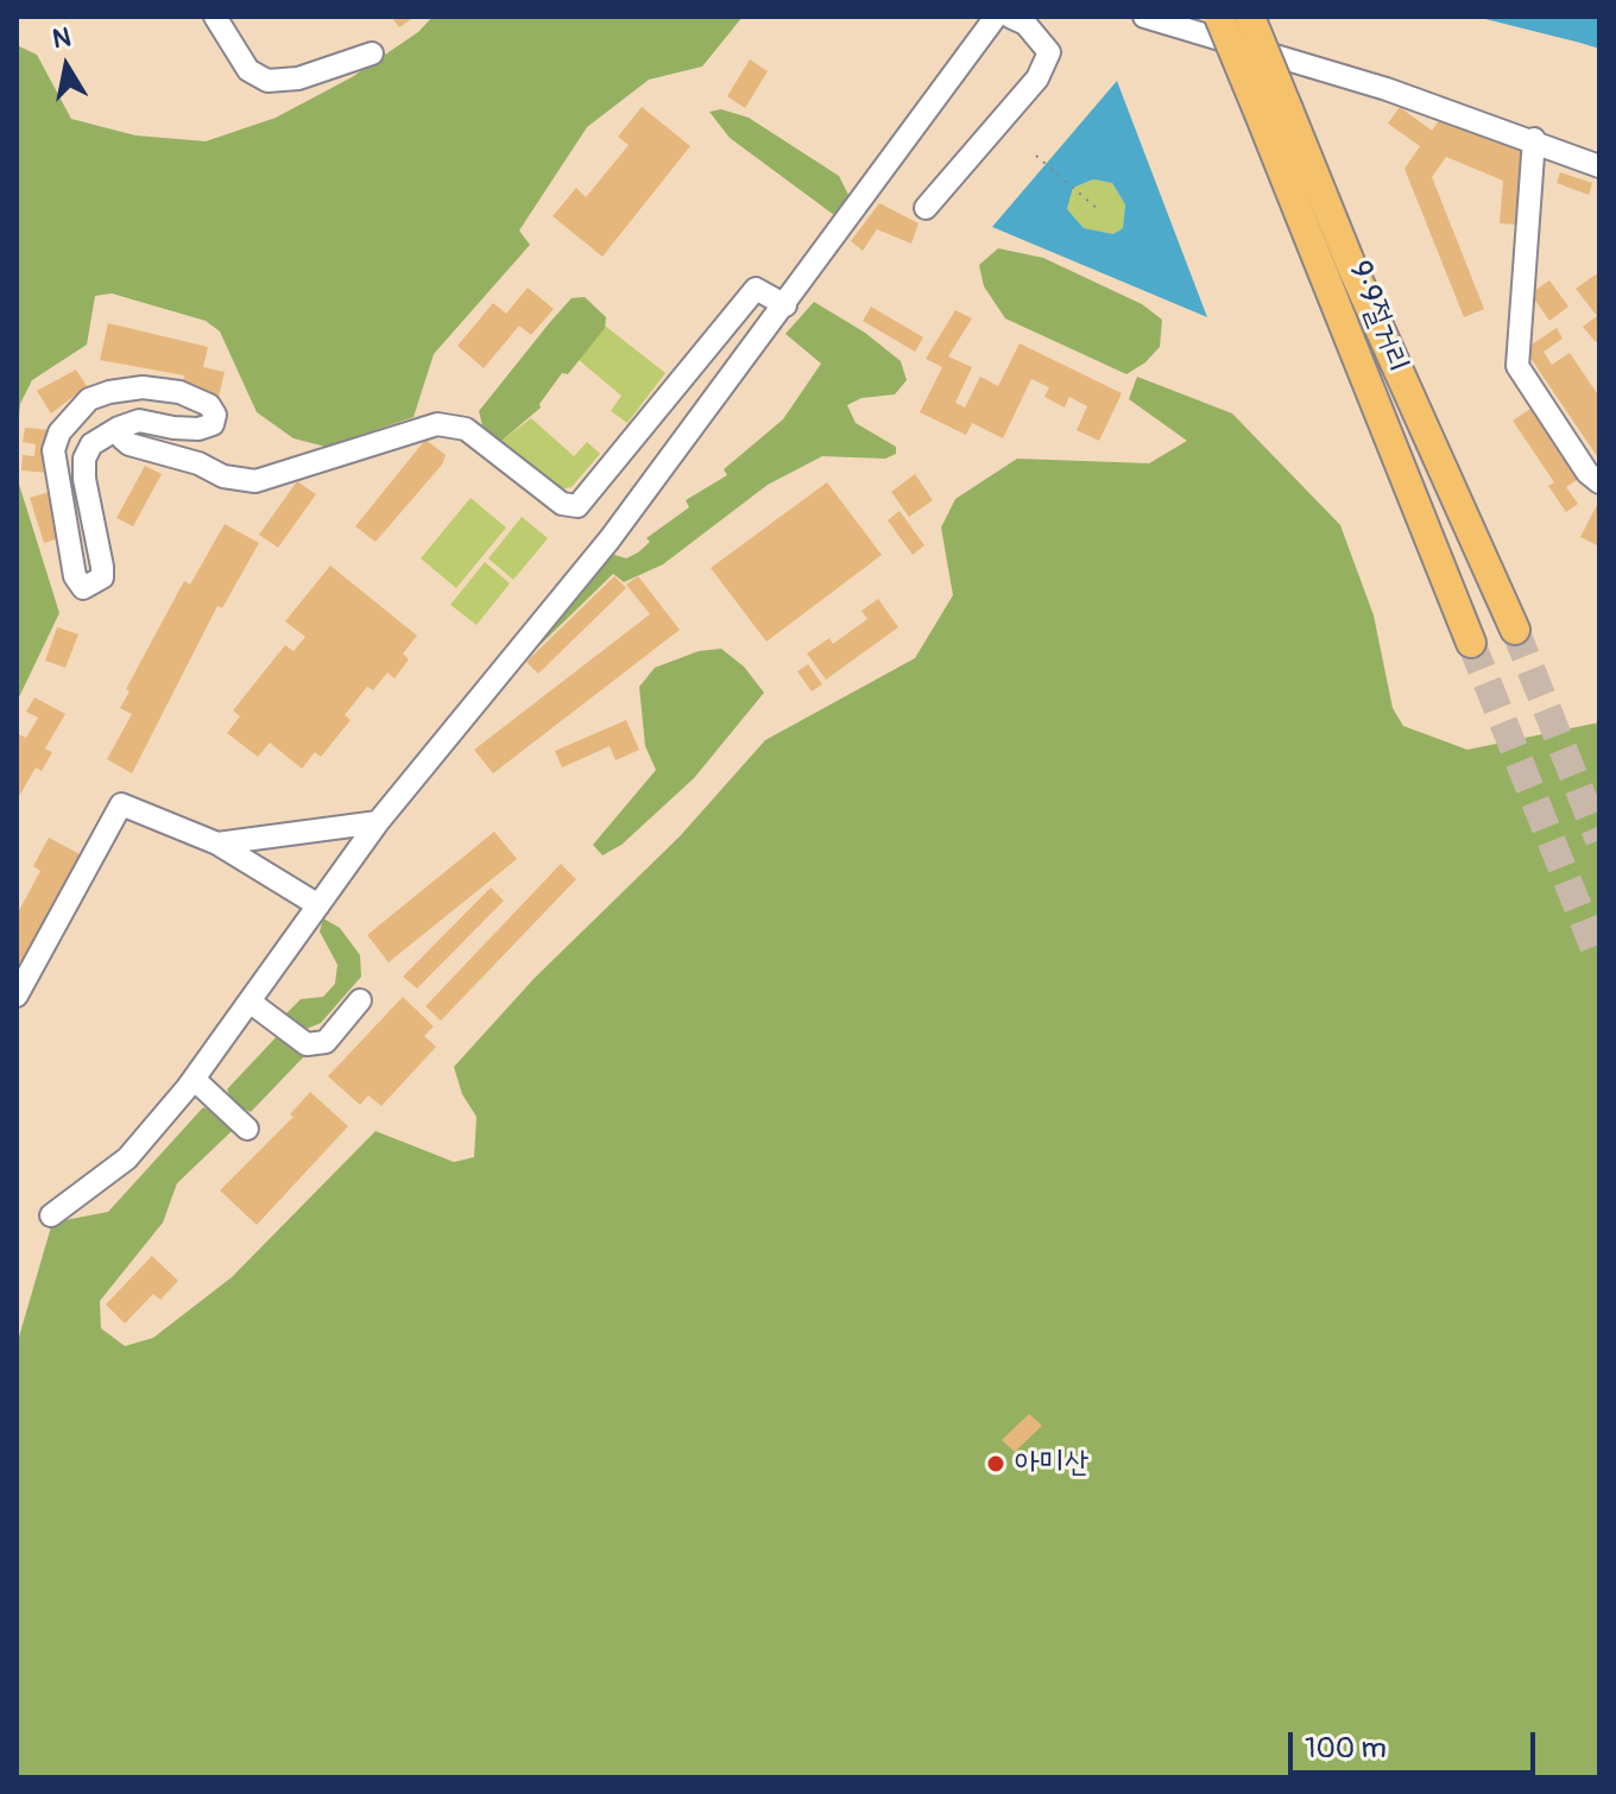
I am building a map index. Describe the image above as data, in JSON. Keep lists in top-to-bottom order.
{
  "streets": {
    "highway": ["9·9절거리"]
  },
  "places": ["아미산"],
  "scale_bar": "100 m",
  "north": "top"
}
